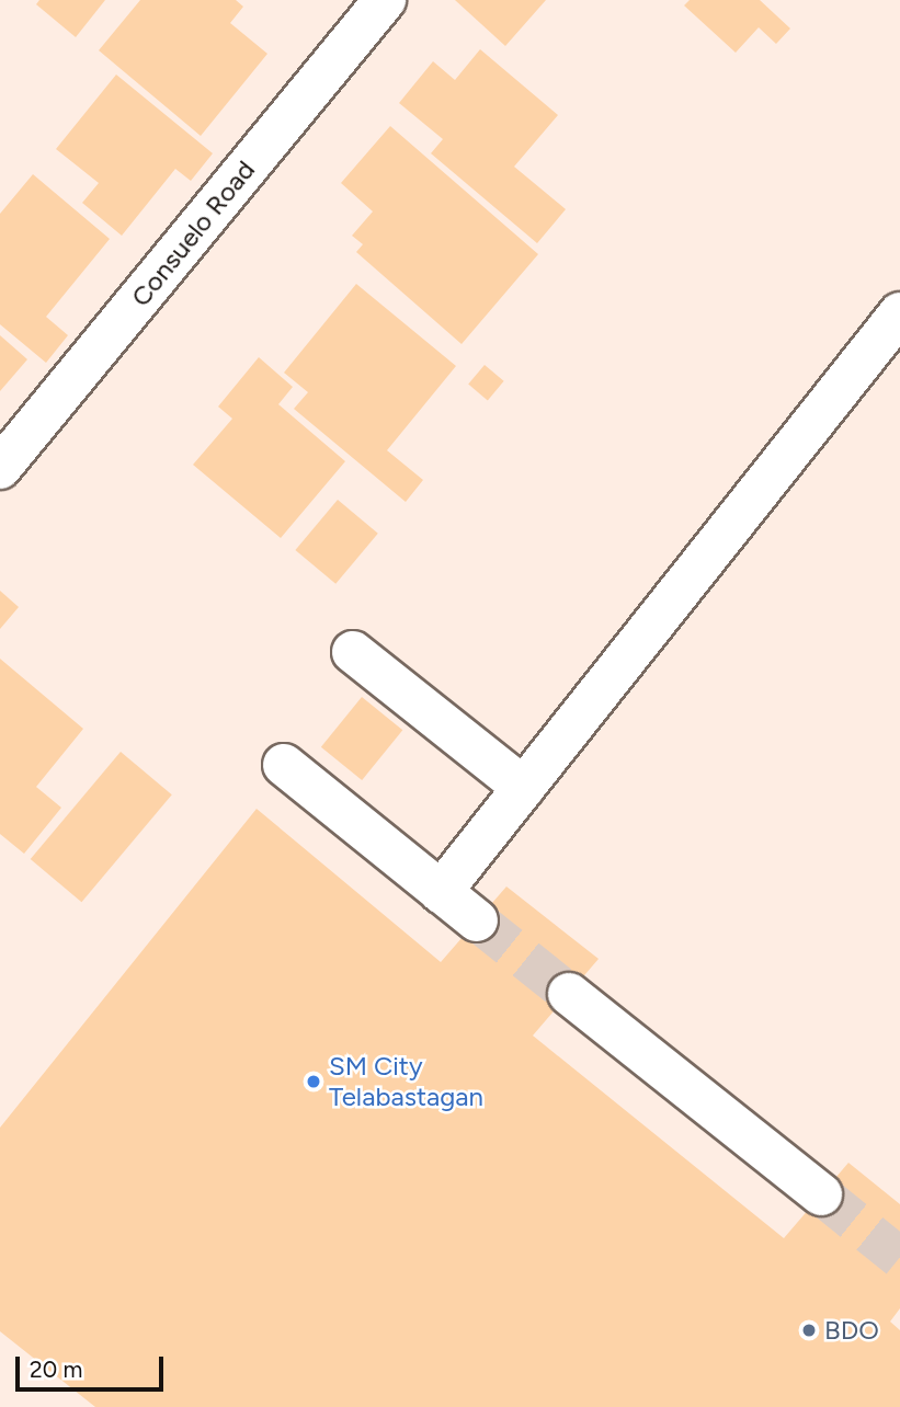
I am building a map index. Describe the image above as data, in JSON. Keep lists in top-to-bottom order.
{
  "streets": {
    "street": ["Consuelo Road"]
  },
  "places": ["SM City Telabastagan", "BDO"],
  "scale_bar": "20 m"
}
